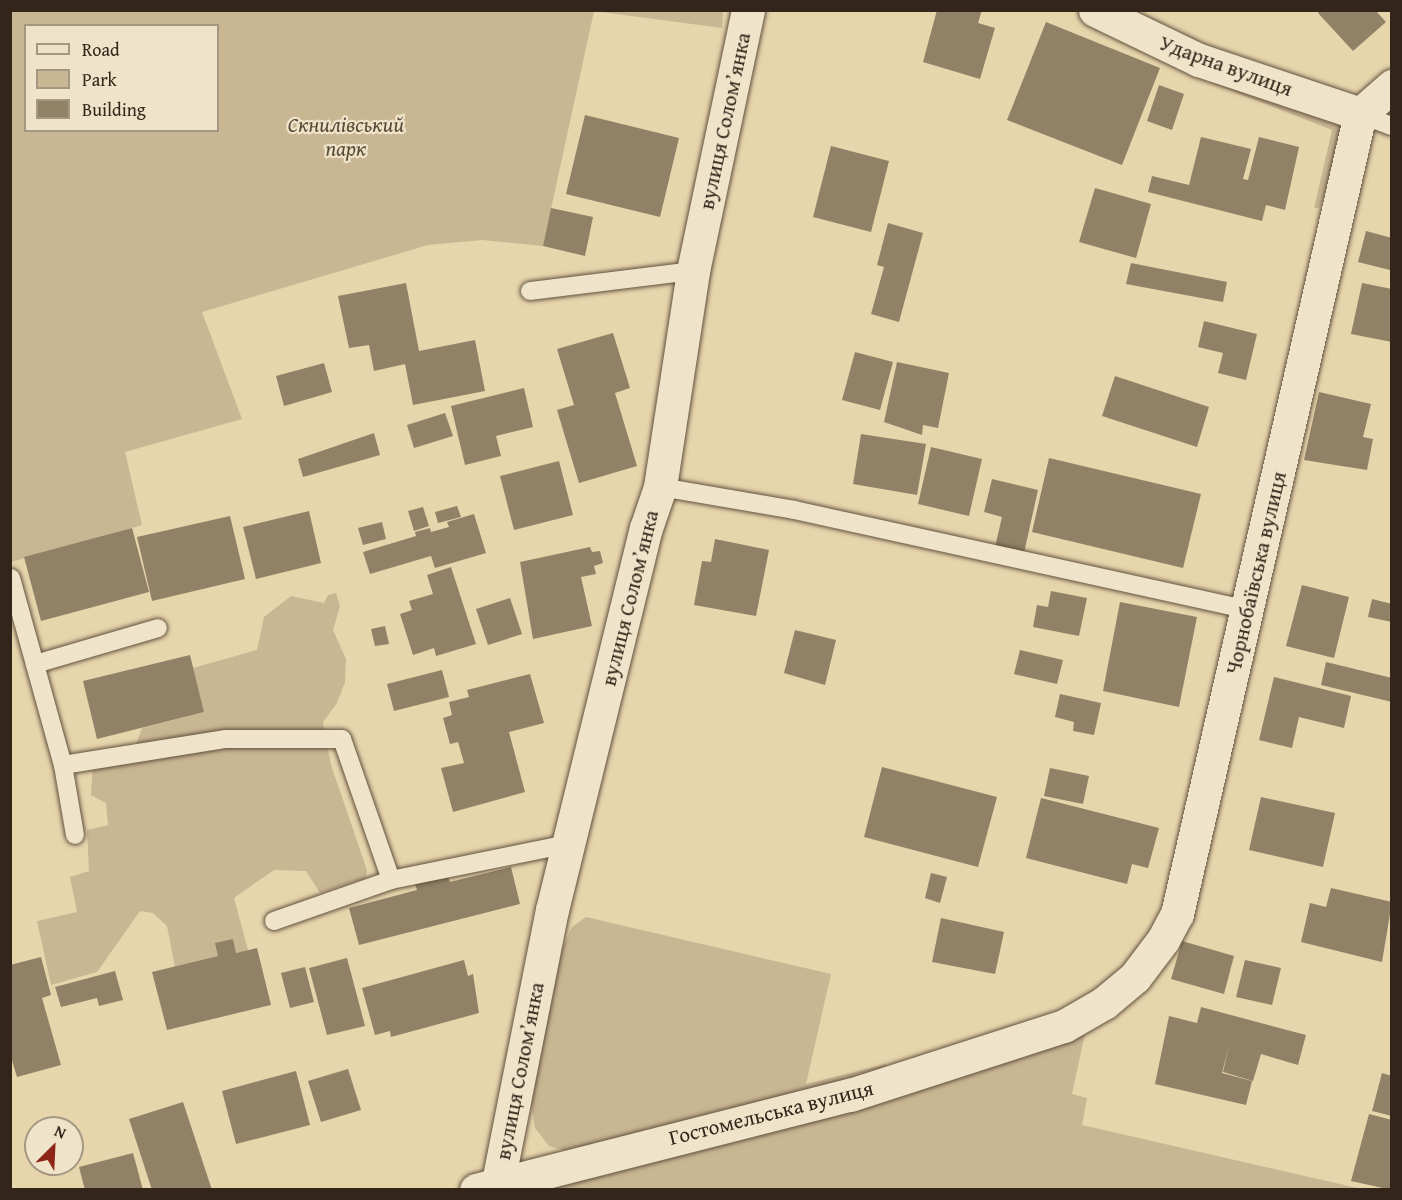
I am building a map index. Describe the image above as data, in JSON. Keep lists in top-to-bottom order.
{
  "streets": {
    "street": [
      "Ударна вулиця",
      "вулиця Соломʼянка",
      "Чорнобаївська вулиця",
      "Гостомельська вулиця"
    ]
  },
  "crossings": [
    ["Ударна вулиця", "Чорнобаївська вулиця"],
    ["вулиця Соломʼянка", "Гостомельська вулиця"],
    ["Чорнобаївська вулиця", "Гостомельська вулиця"]
  ],
  "parks": ["Скнилівський парк"],
  "legend": ["Road", "Park", "Building"],
  "north": "top right"
}
